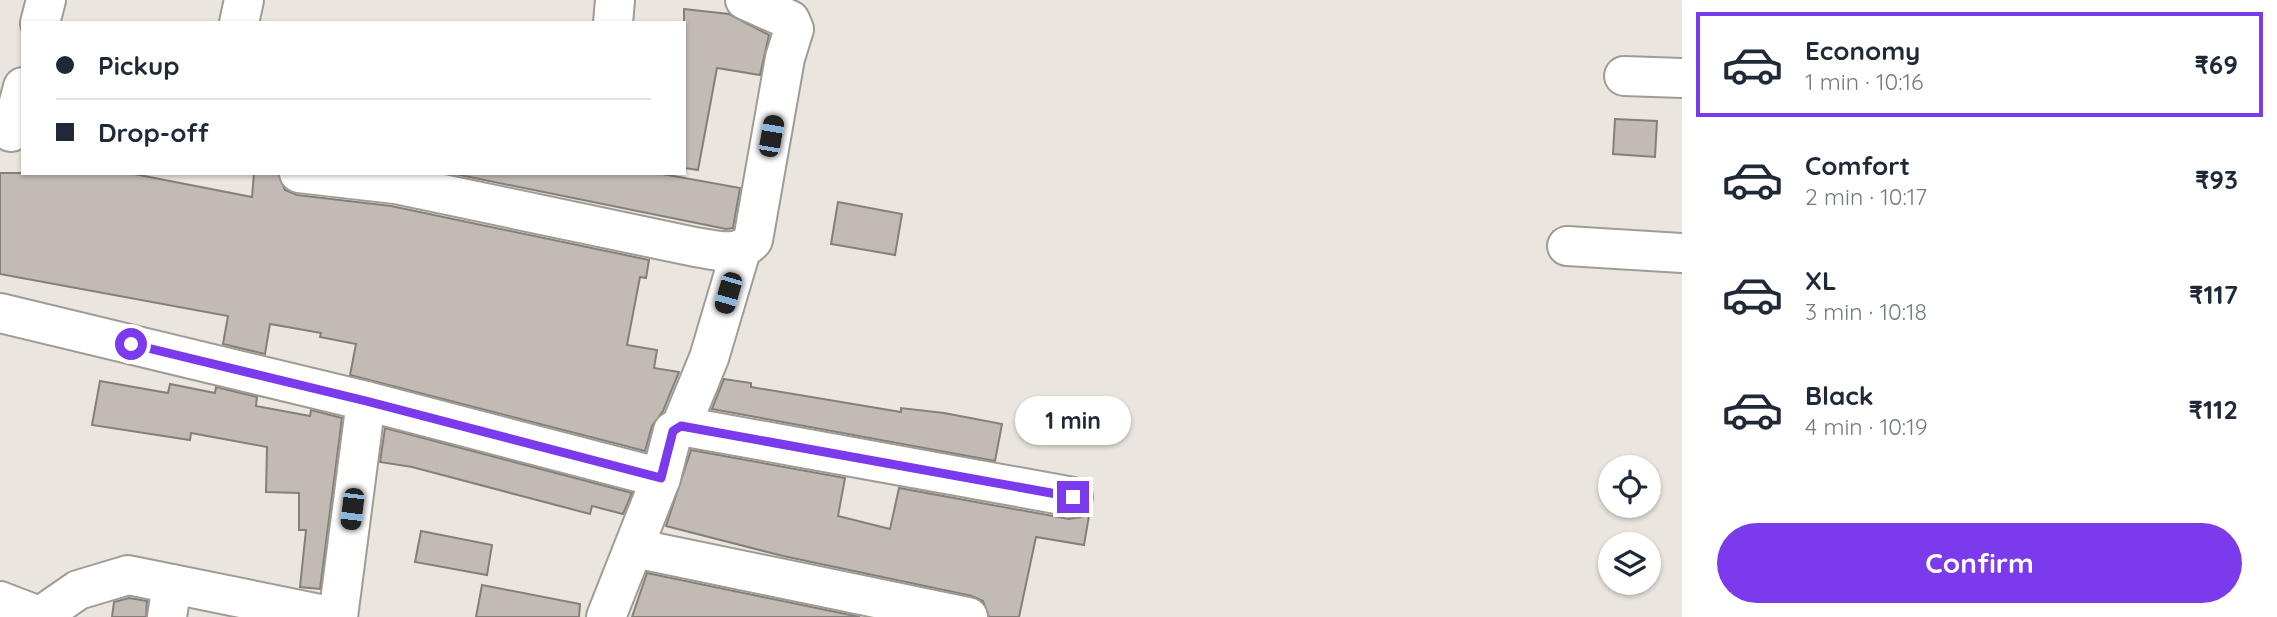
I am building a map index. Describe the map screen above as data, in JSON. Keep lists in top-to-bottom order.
{
  "page": {
    "list": [
      {
        "name": "Economy",
        "note": "1 min · 10:16",
        "value": "₹69"
      },
      {
        "name": "Comfort",
        "note": "2 min · 10:17",
        "value": "₹93"
      },
      {
        "name": "XL",
        "note": "3 min · 10:18",
        "value": "₹117"
      },
      {
        "name": "Black",
        "note": "4 min · 10:19",
        "value": "₹112"
      }
    ],
    "banner": ["Pickup", "Drop-off"],
    "bubble": "1 min",
    "buttons": "Confirm"
  }
}
